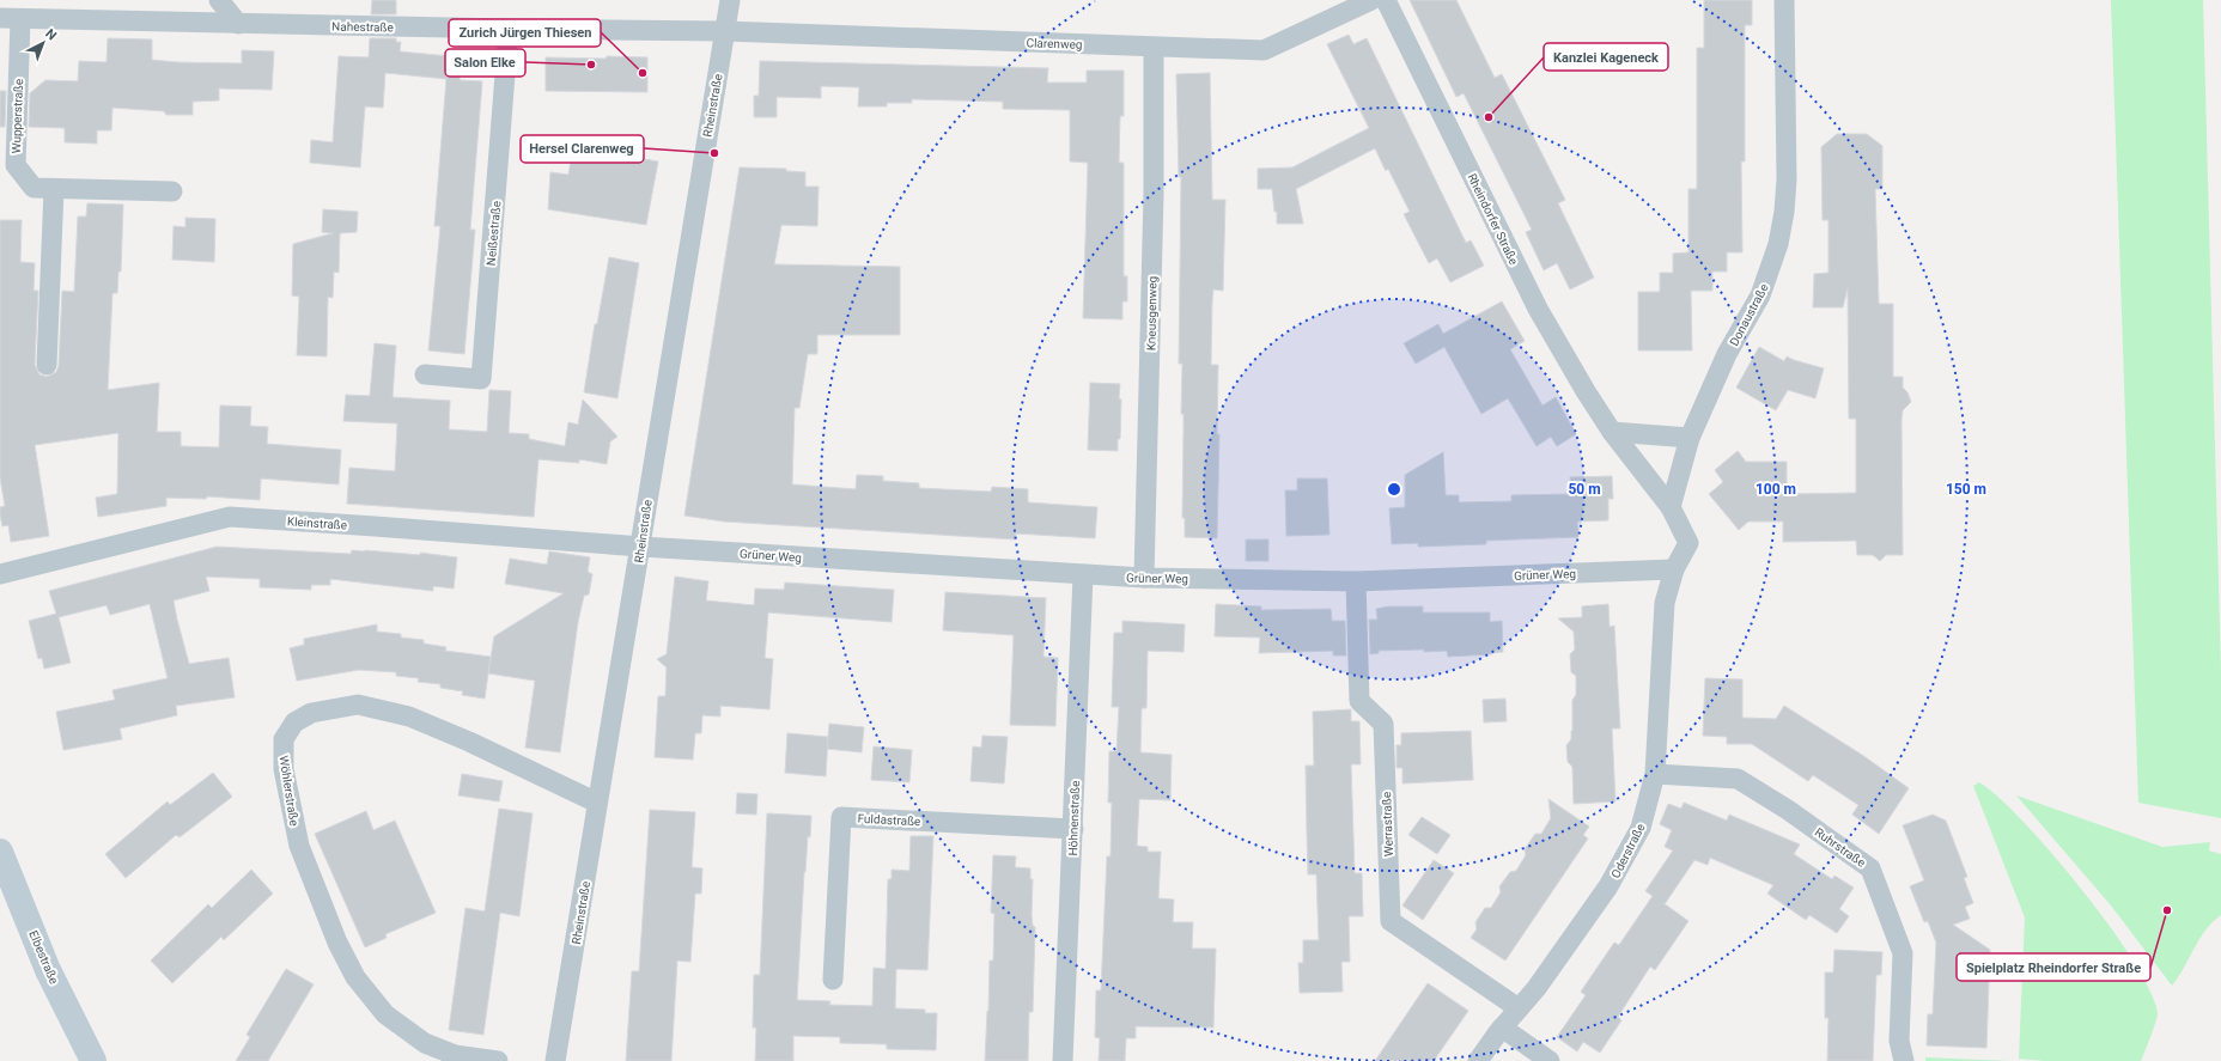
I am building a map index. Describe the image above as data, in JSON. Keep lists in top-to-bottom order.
{
  "streets": {
    "main road": ["Elbestraße"],
    "street": [
      "Nahestraße",
      "Clarenweg",
      "Rheinstraße",
      "Wupperstraße",
      "Rheindorfer Straße",
      "Neißestraße",
      "Kneusgenweg",
      "Donaustraße",
      "Kleinstraße",
      "Grüner Weg",
      "Wöhlerstraße",
      "Höhnenstraße",
      "Fuldastraße",
      "Werrastraße",
      "Ruhrstraße",
      "Oderstraße"
    ]
  },
  "crossings": [
    ["Nahestraße", "Clarenweg"],
    ["Nahestraße", "Rheinstraße"],
    ["Nahestraße", "Wupperstraße"],
    ["Nahestraße", "Neißestraße"],
    ["Clarenweg", "Rheinstraße"],
    ["Clarenweg", "Kneusgenweg"],
    ["Rheinstraße", "Kleinstraße"],
    ["Rheinstraße", "Grüner Weg"],
    ["Rheinstraße", "Wöhlerstraße"],
    ["Rheindorfer Straße", "Donaustraße"],
    ["Rheindorfer Straße", "Grüner Weg"],
    ["Rheindorfer Straße", "Oderstraße"],
    ["Kneusgenweg", "Grüner Weg"],
    ["Kleinstraße", "Grüner Weg"],
    ["Grüner Weg", "Höhnenstraße"],
    ["Grüner Weg", "Werrastraße"],
    ["Grüner Weg", "Oderstraße"],
    ["Höhnenstraße", "Fuldastraße"],
    ["Werrastraße", "Oderstraße"],
    ["Ruhrstraße", "Oderstraße"]
  ],
  "places": [
    "Salon Elke",
    "Zurich Jürgen Thiesen",
    "Kanzlei Kageneck",
    "Hersel Clarenweg",
    "Spielplatz Rheindorfer Straße"
  ],
  "north": "top right",
  "rings": ["50 m", "100 m", "150 m"]
}
